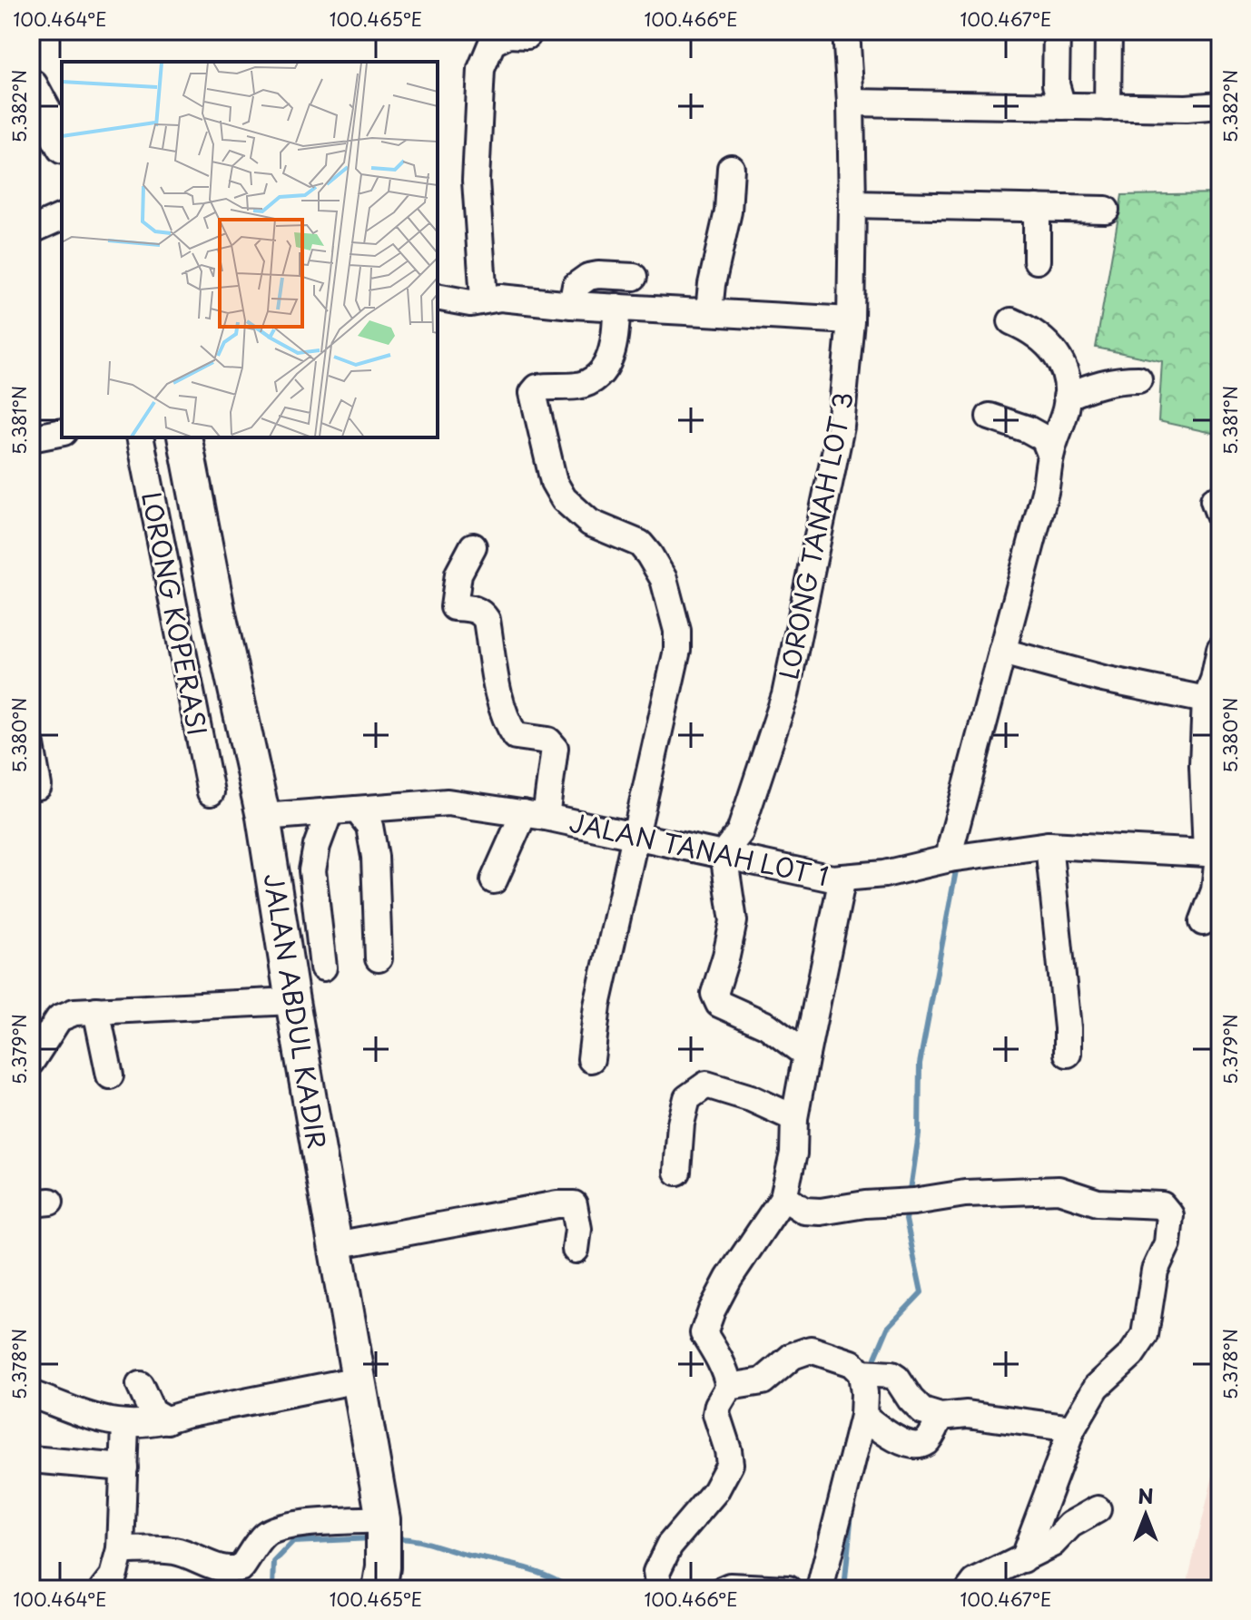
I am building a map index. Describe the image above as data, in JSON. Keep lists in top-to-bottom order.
{
  "streets": {
    "main road": ["JALAN ABDUL KADIR"],
    "street": ["LORONG TANAH LOT 3", "LORONG KOPERASI", "JALAN TANAH LOT 1"]
  },
  "crossings": [
    ["LORONG TANAH LOT 3", "JALAN TANAH LOT 1"],
    ["JALAN TANAH LOT 1", "JALAN ABDUL KADIR"]
  ],
  "north": "top",
  "coordinates": [
    "100.464°E",
    "100.465°E",
    "100.466°E",
    "100.467°E",
    "5.382°N",
    "5.381°N",
    "5.380°N",
    "5.379°N",
    "5.378°N"
  ]
}
